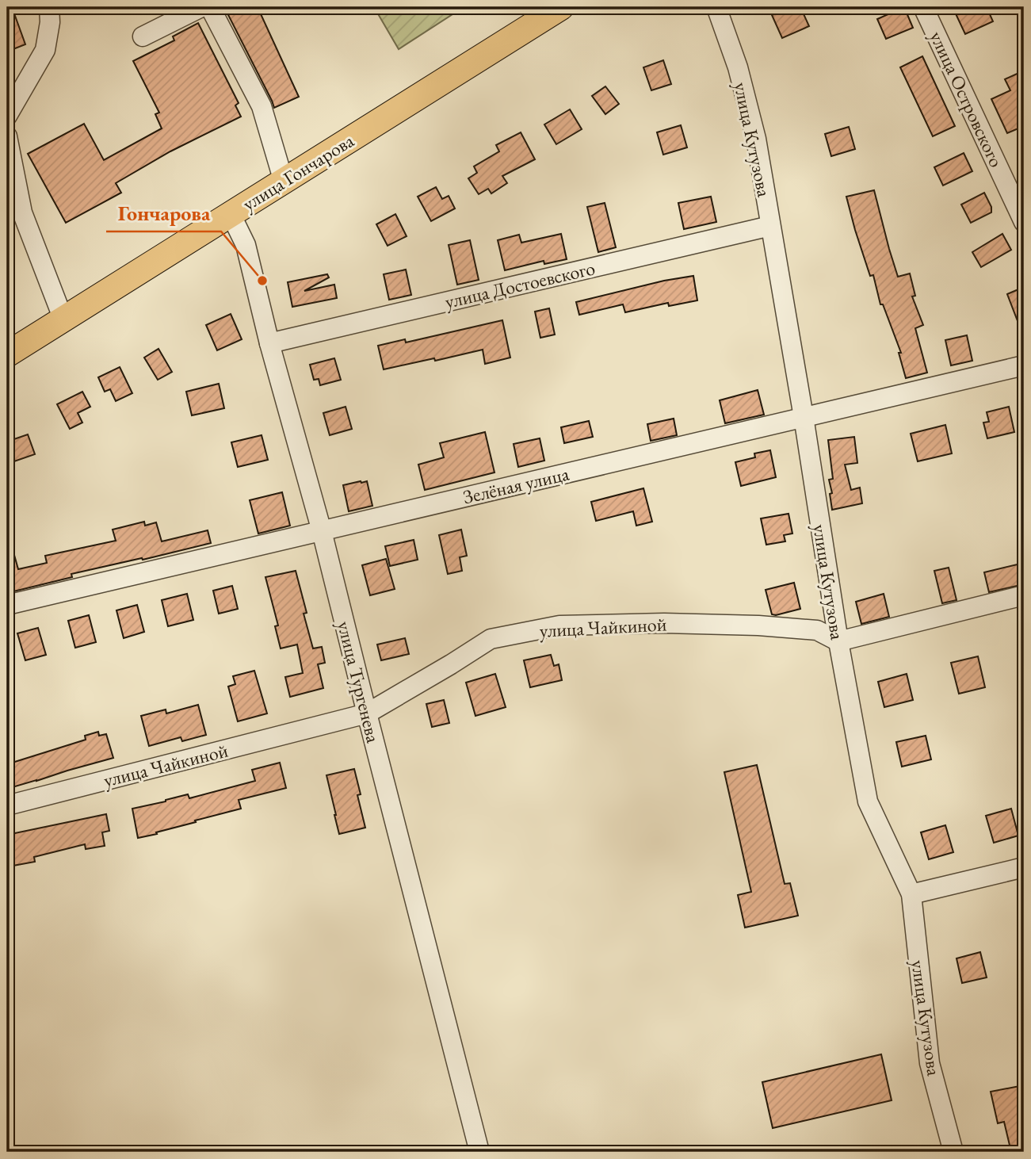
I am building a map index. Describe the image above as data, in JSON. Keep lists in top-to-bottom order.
{
  "streets": {
    "main road": ["улица Гончарова"],
    "street": [
      "улица Островского",
      "улица Кутузова",
      "улица Достоевского",
      "Зелёная улица",
      "улица Чайкиной",
      "улица Тургенева"
    ]
  },
  "crossings": [
    ["улица Кутузова", "улица Достоевского"],
    ["улица Кутузова", "Зелёная улица"],
    ["улица Кутузова", "улица Чайкиной"],
    ["улица Гончарова", "улица Тургенева"],
    ["улица Достоевского", "улица Тургенева"],
    ["Зелёная улица", "улица Тургенева"],
    ["улица Чайкиной", "улица Тургенева"]
  ],
  "places": ["Гончарова"]
}
